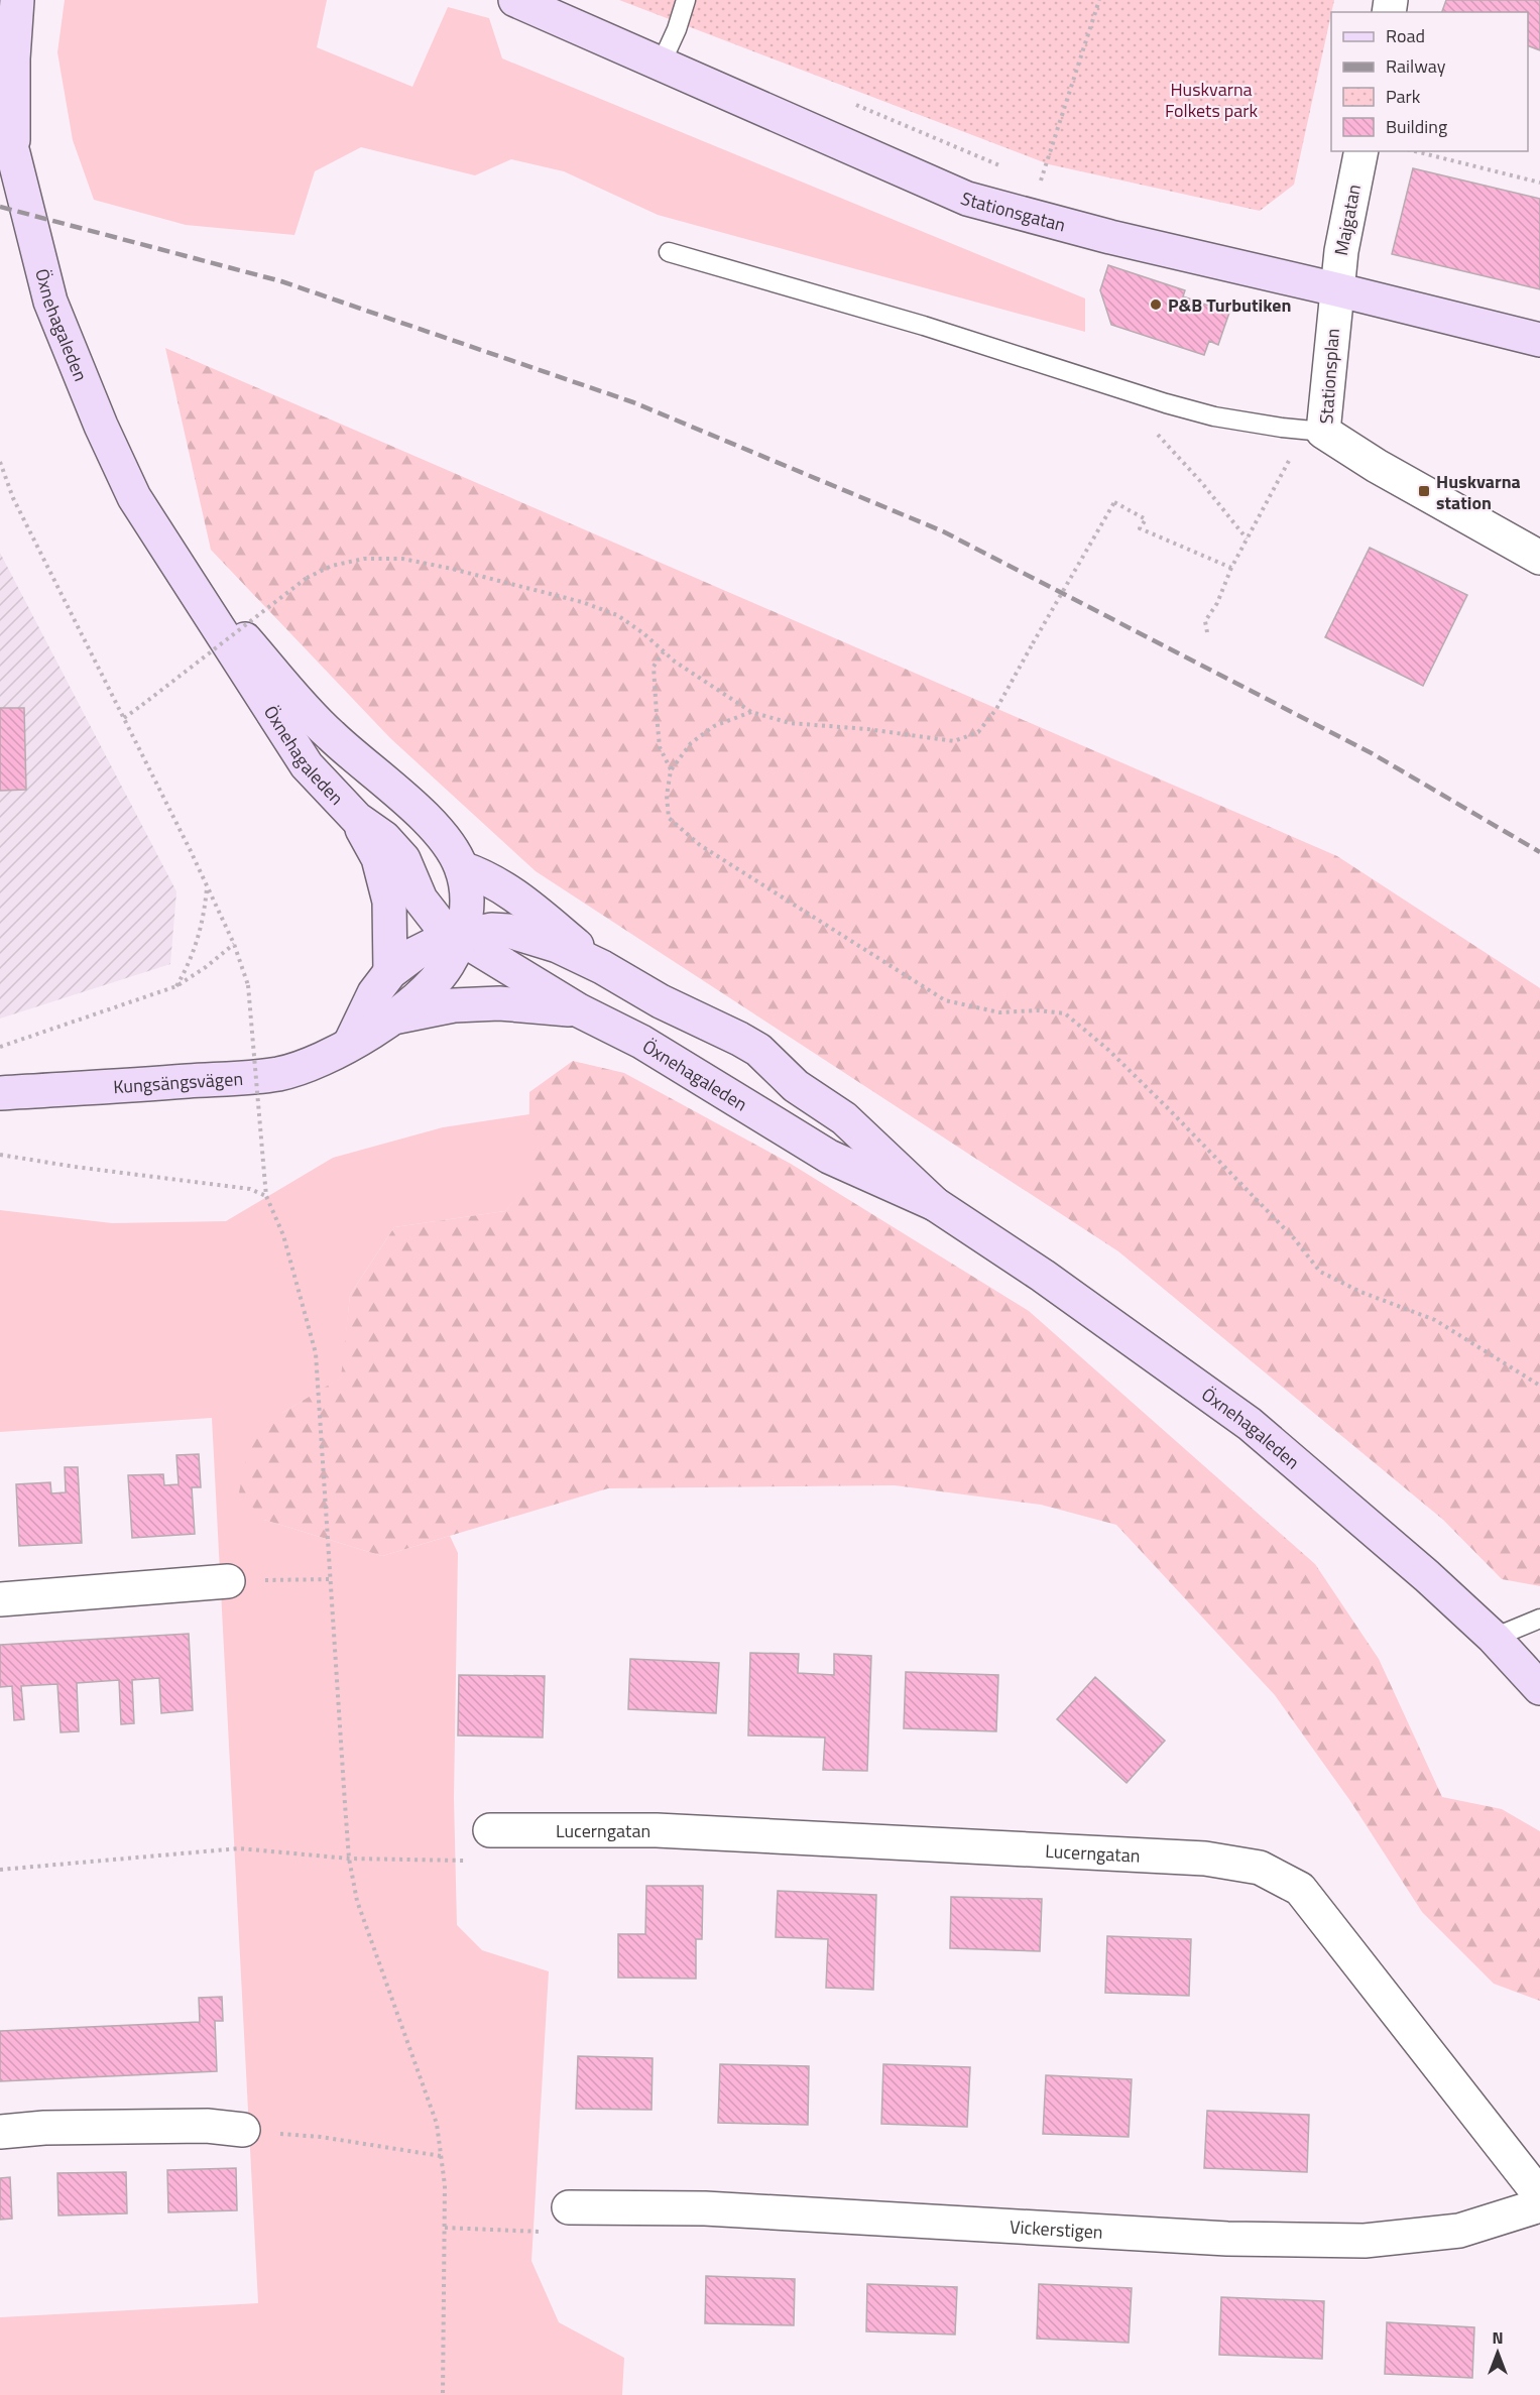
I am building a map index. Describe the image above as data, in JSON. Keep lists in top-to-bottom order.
{
  "streets": {
    "street": [
      "Stationsgatan",
      "Majgatan",
      "Öxnehagaleden",
      "Stationsplan",
      "Kungsängsvägen",
      "Lucerngatan",
      "Vickerstigen"
    ]
  },
  "crossings": [
    ["Stationsgatan", "Majgatan"],
    ["Stationsgatan", "Stationsplan"],
    ["Majgatan", "Stationsplan"],
    ["Öxnehagaleden", "Kungsängsvägen"]
  ],
  "parks": ["Huskvarna Folkets park"],
  "places": {
    "other": ["P&B Turbutiken"],
    "transit": ["Huskvarna station"]
  },
  "legend": [
    "Road",
    "Railway",
    "Park",
    "Building"
  ],
  "north": "top"
}
